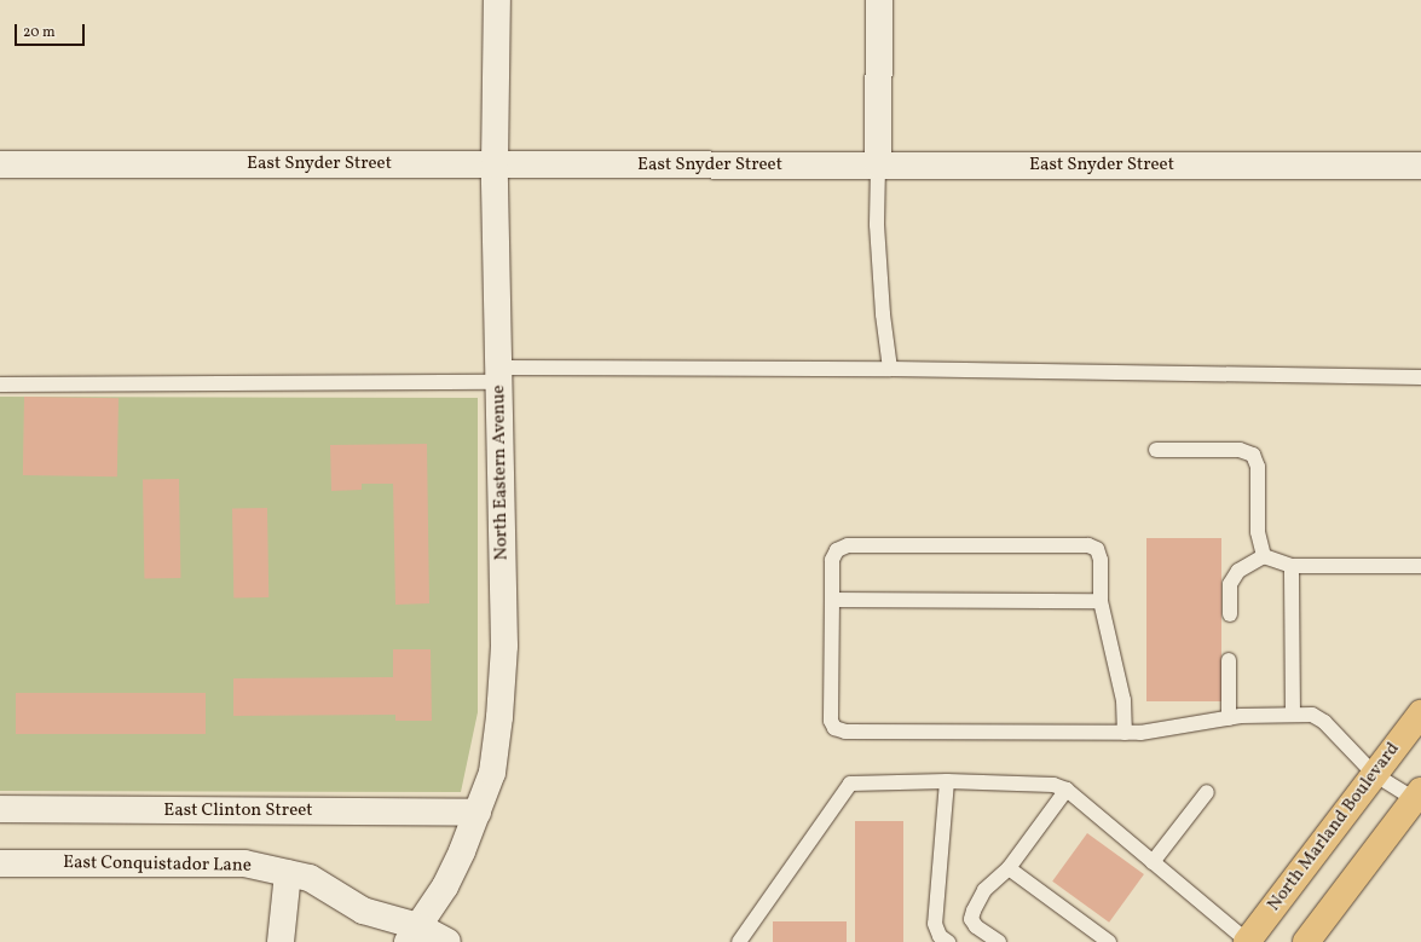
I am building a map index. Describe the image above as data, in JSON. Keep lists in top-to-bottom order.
{
  "streets": {
    "highway": ["North Marland Boulevard"],
    "street": [
      "East Snyder Street",
      "North Eastern Avenue",
      "East Clinton Street",
      "East Conquistador Lane"
    ]
  },
  "crossings": [
    ["East Snyder Street", "North Eastern Avenue"],
    ["North Eastern Avenue", "East Clinton Street"],
    ["North Eastern Avenue", "East Conquistador Lane"]
  ],
  "scale_bar": "20 m"
}
